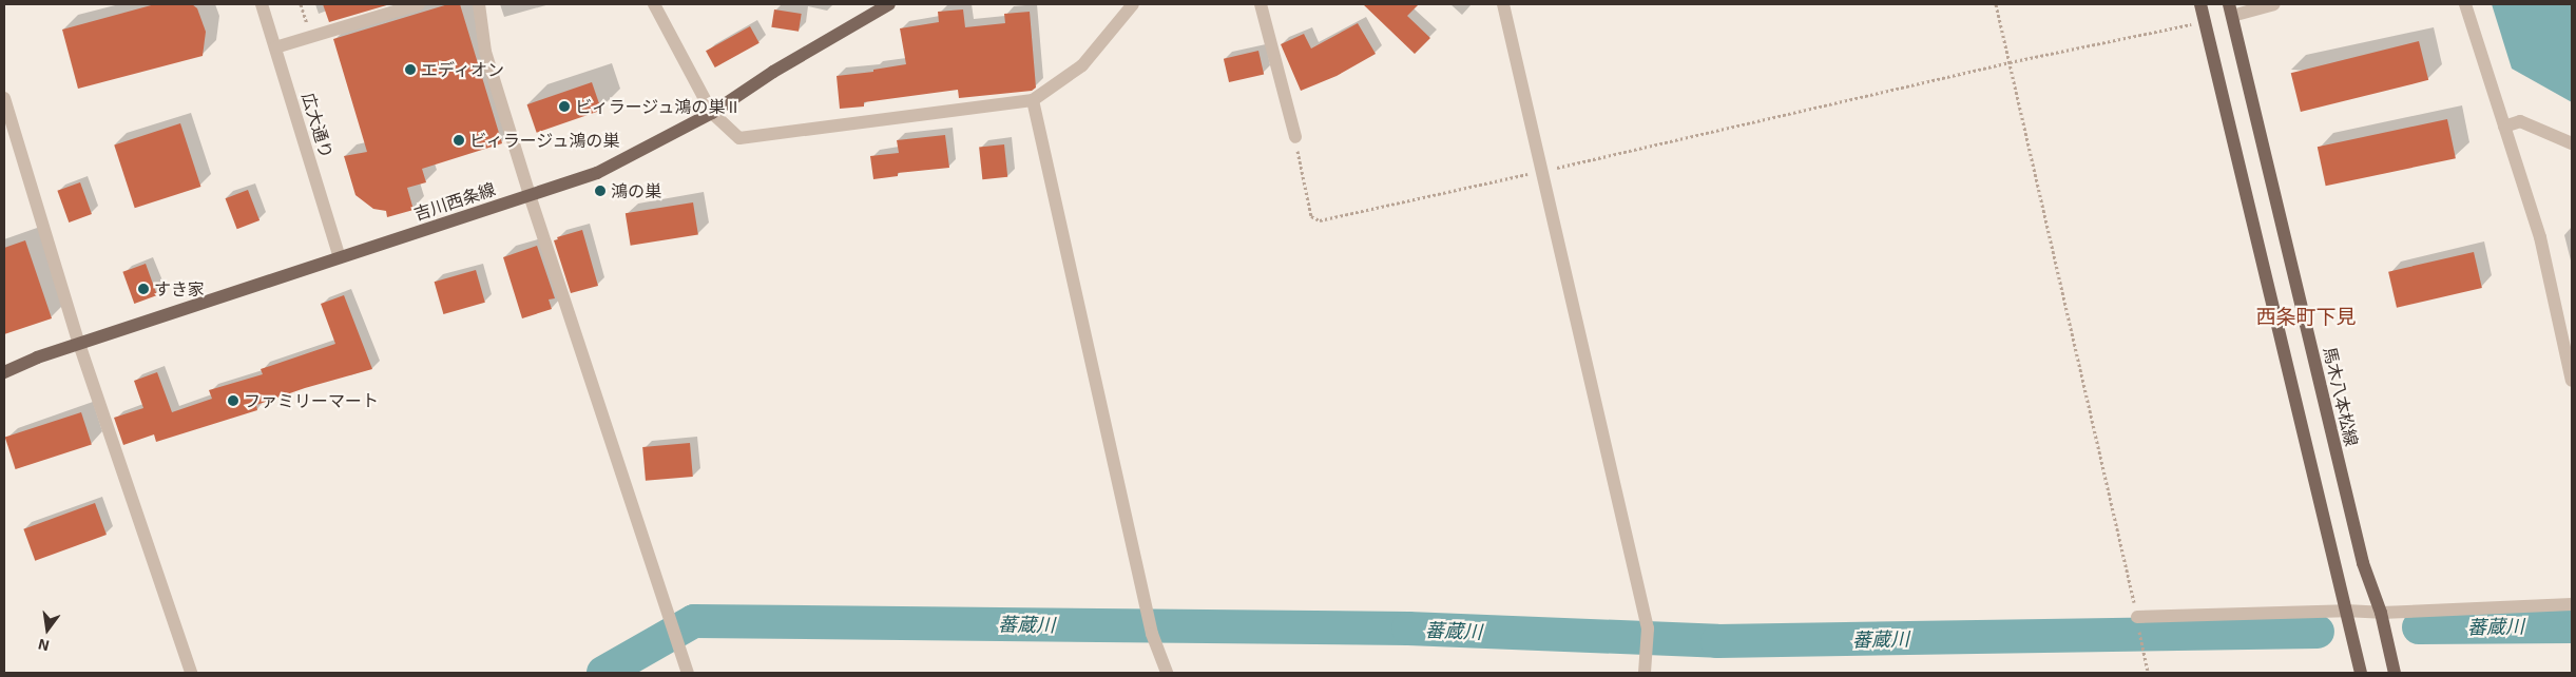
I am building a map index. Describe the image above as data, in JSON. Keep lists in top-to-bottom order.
{
  "streets": {
    "main road": ["吉川西条線", "馬木八本松線"],
    "street": ["広大通り"]
  },
  "crossings": [
    ["広大通り", "吉川西条線"]
  ],
  "districts": ["西条町下見"],
  "water": ["蕃蔵川"],
  "places": [
    "エディオン",
    "ビィラージュ鴻の巣 II",
    "ビィラージュ鴻の巣",
    "鴻の巣",
    "すき家",
    "ファミリーマート"
  ],
  "north": "bottom"
}
